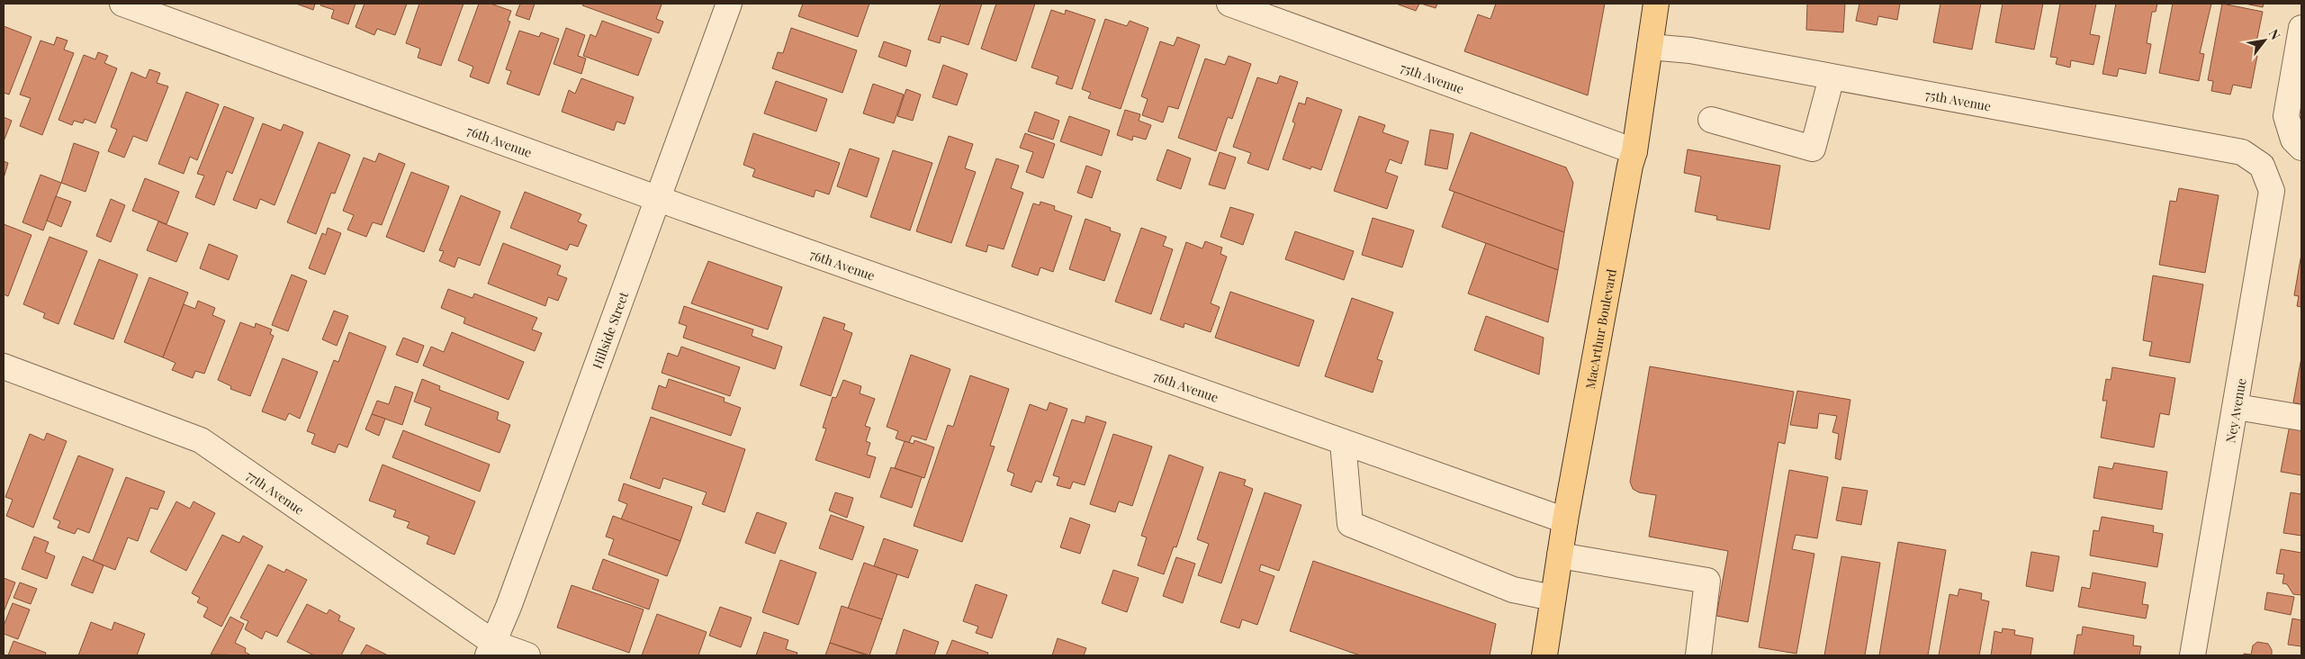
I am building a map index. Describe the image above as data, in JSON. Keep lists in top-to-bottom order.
{
  "streets": {
    "main road": ["MacArthur Boulevard"],
    "street": [
      "75th Avenue",
      "76th Avenue",
      "Hillside Street",
      "Ney Avenue",
      "77th Avenue"
    ]
  },
  "crossings": [
    ["75th Avenue", "MacArthur Boulevard"],
    ["75th Avenue", "Ney Avenue"],
    ["76th Avenue", "Hillside Street"],
    ["76th Avenue", "MacArthur Boulevard"],
    ["Hillside Street", "77th Avenue"]
  ],
  "north": "top right"
}
